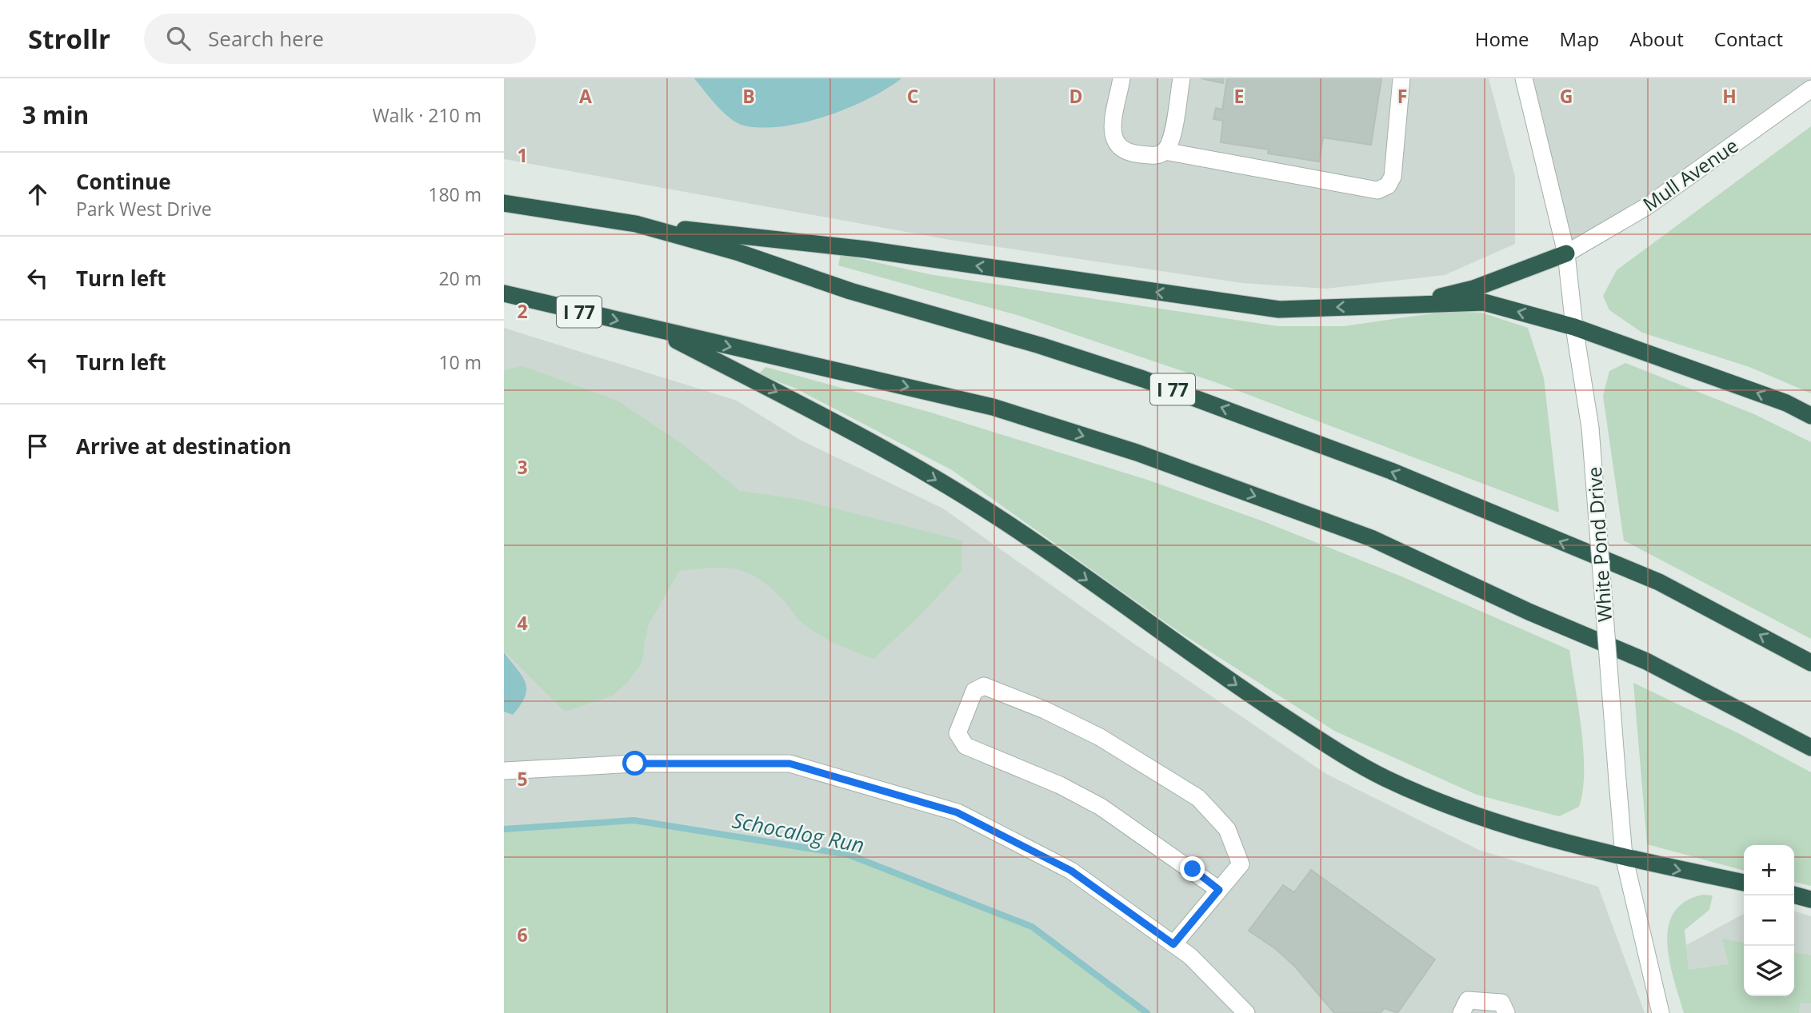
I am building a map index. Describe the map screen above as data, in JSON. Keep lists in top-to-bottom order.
{
  "streets": {
    "highway": ["I 77"],
    "street": ["Mull Avenue", "White Pond Drive"]
  },
  "crossings": [
    ["Mull Avenue", "White Pond Drive"]
  ],
  "water": ["Schocalog Run"],
  "page": {
    "header": "Strollr",
    "search": "Search here",
    "nav": [
      "Home",
      "Map",
      "About",
      "Contact"
    ],
    "heading": ["3 min", "Walk · 210 m"],
    "list": [
      ["Continue", "Park West Drive", "180 m"],
      ["Turn left", "20 m"],
      ["Turn left", "10 m"],
      "Arrive at destination"
    ],
    "map_buttons": ["+", "−"]
  },
  "grid": {
    "columns": [
      "A",
      "B",
      "C",
      "D",
      "E",
      "F",
      "G",
      "H"
    ],
    "rows": [
      "1",
      "2",
      "3",
      "4",
      "5",
      "6"
    ]
  }
}
